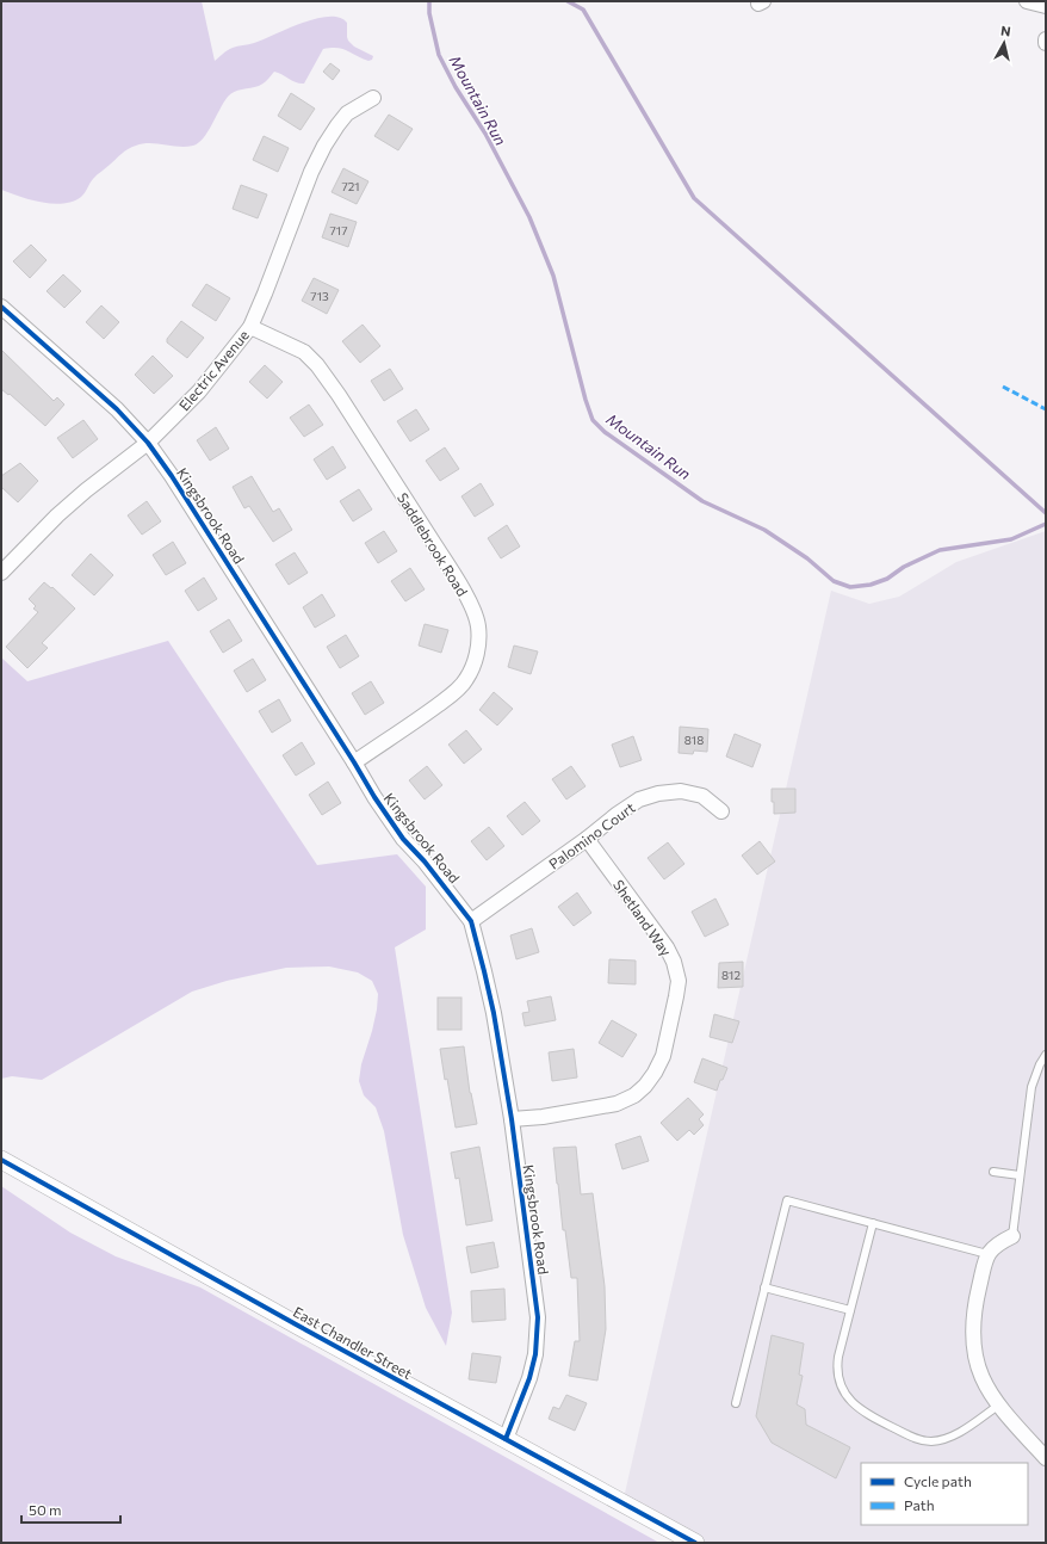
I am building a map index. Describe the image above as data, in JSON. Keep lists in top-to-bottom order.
{
  "streets": {
    "street": [
      "Electric Avenue",
      "Kingsbrook Road",
      "Saddlebrook Road",
      "Palomino Court",
      "Shetland Way",
      "East Chandler Street"
    ]
  },
  "crossings": [
    ["Electric Avenue", "Kingsbrook Road"],
    ["Electric Avenue", "Saddlebrook Road"],
    ["Kingsbrook Road", "Saddlebrook Road"],
    ["Kingsbrook Road", "Palomino Court"],
    ["Kingsbrook Road", "Shetland Way"],
    ["Kingsbrook Road", "East Chandler Street"],
    ["Palomino Court", "Shetland Way"]
  ],
  "water": ["Mountain Run"],
  "house_numbers": [
    "721",
    "717",
    "713",
    "818",
    "812"
  ],
  "legend": ["Cycle path", "Path"],
  "scale_bar": "50 m",
  "north": "top"
}
